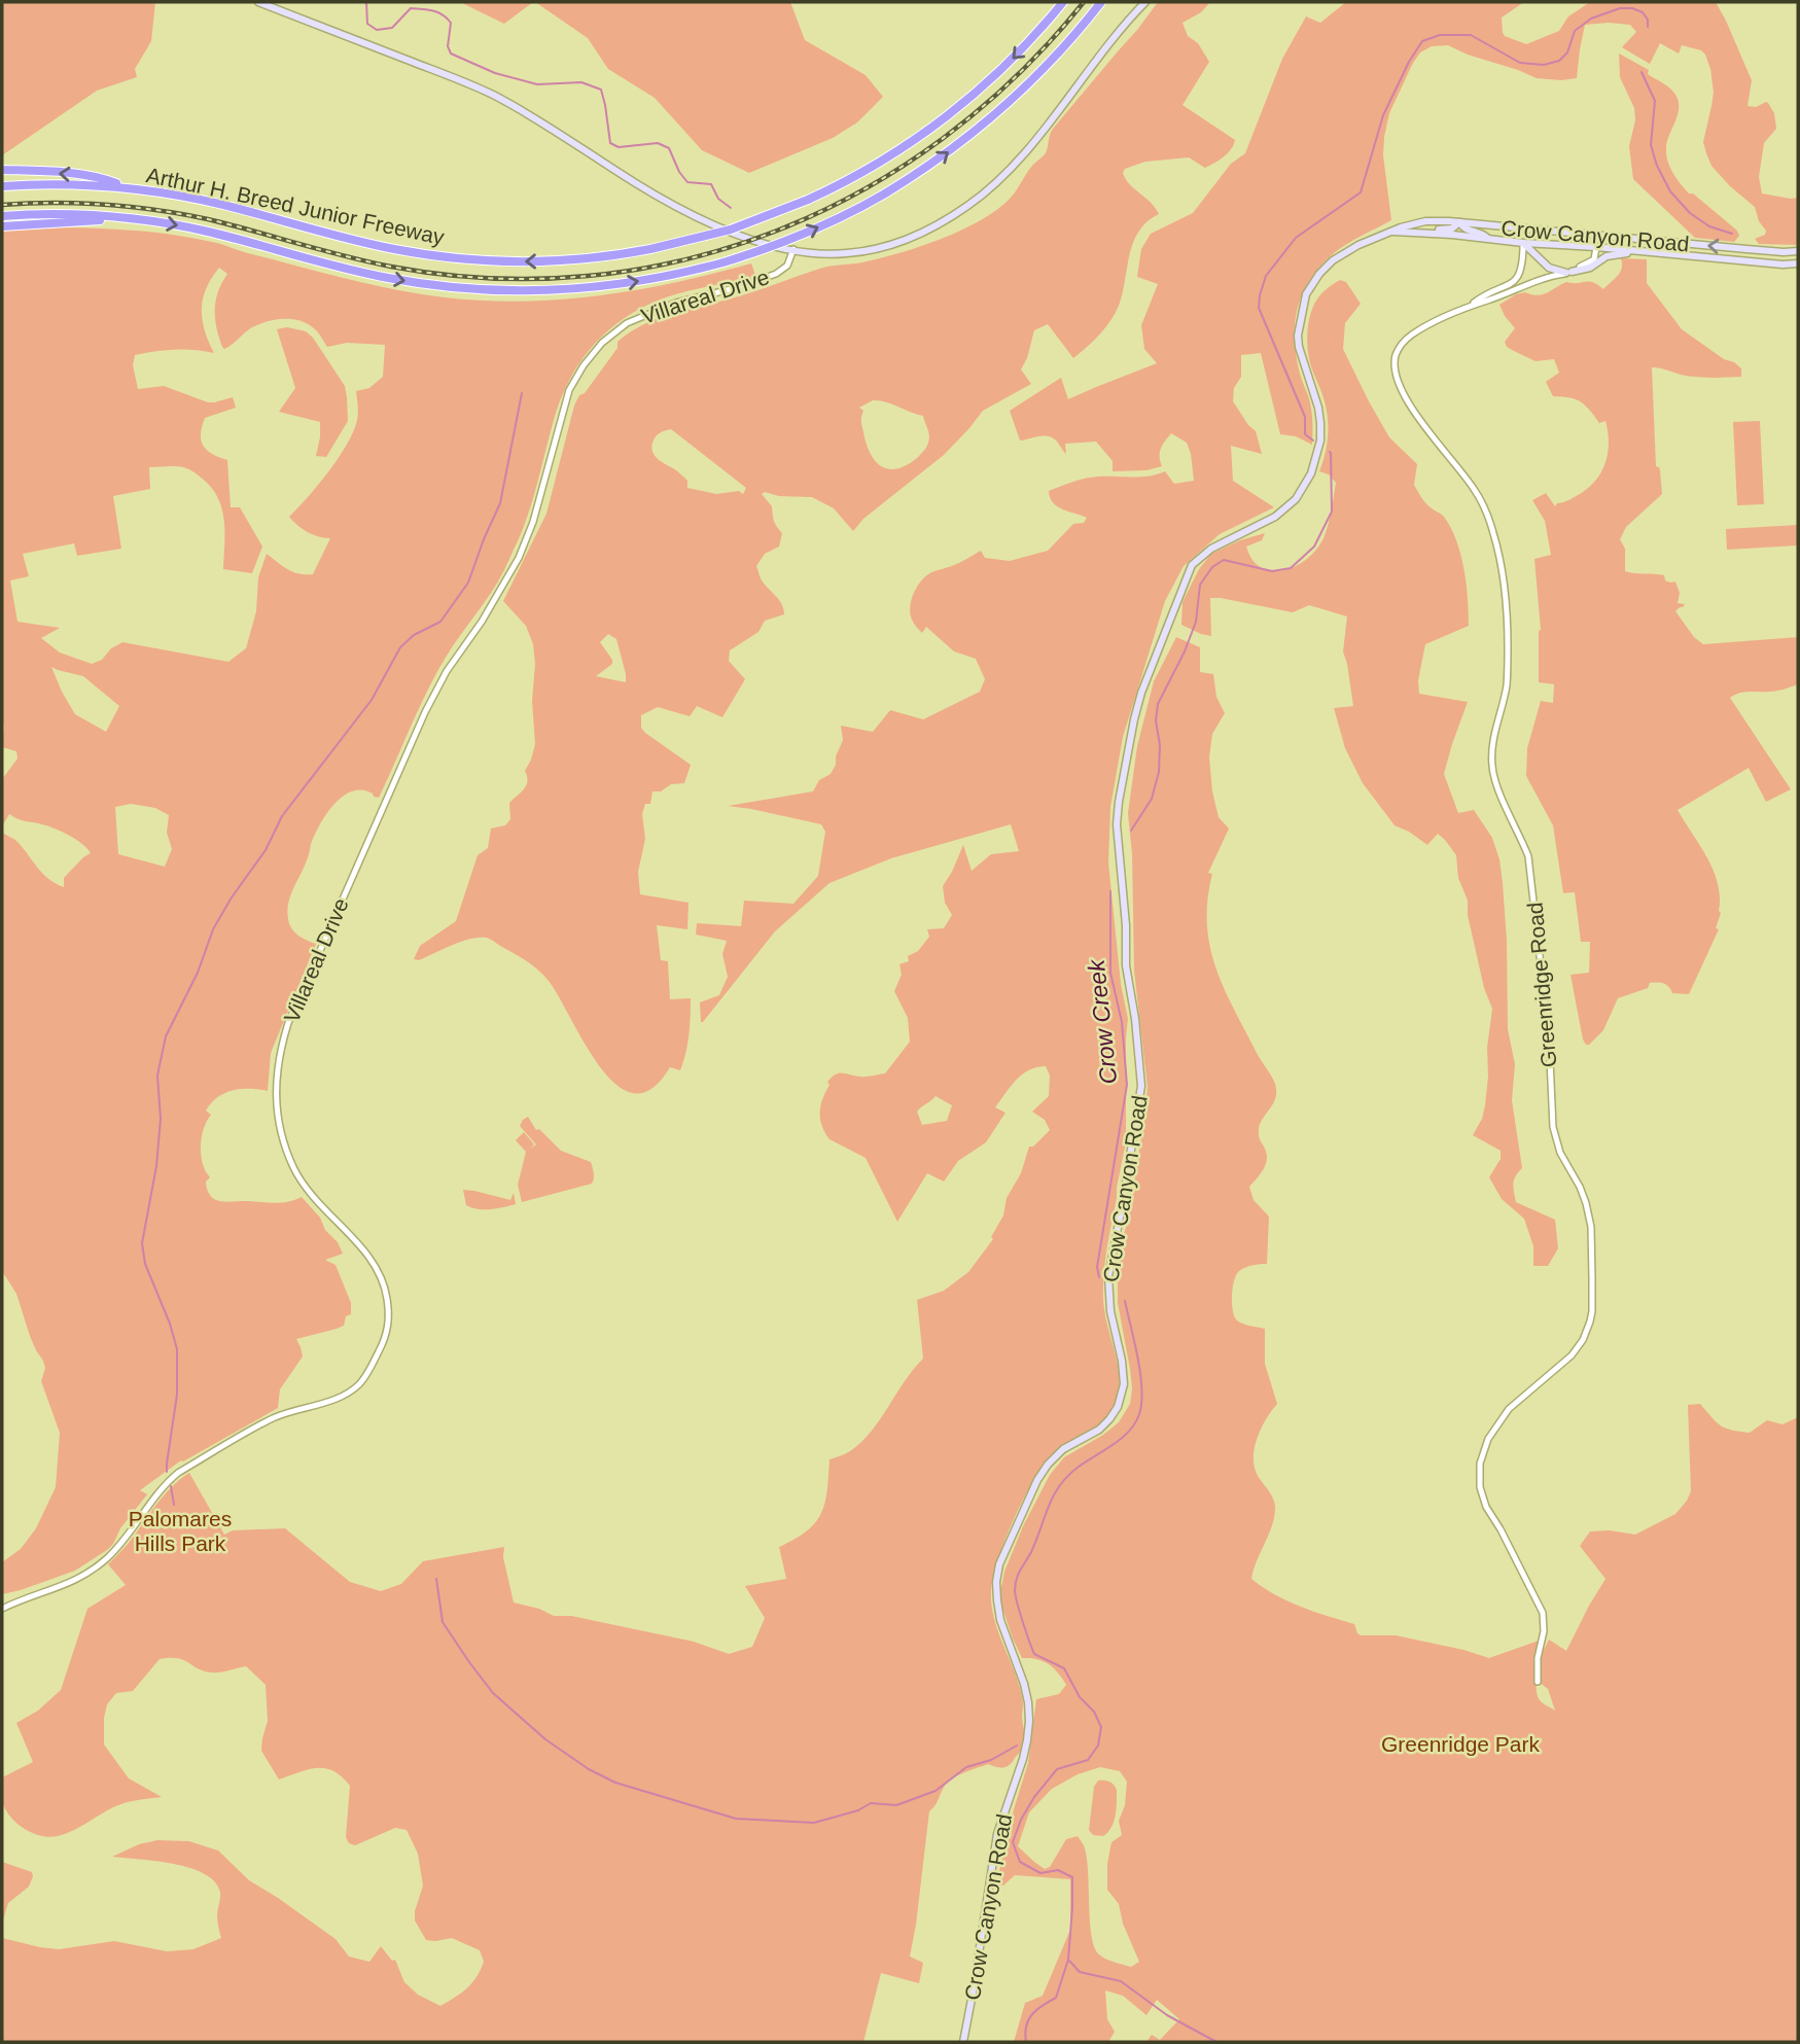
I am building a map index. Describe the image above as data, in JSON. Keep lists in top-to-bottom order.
{
  "streets": {
    "highway": ["Arthur H. Breed Junior Freeway"],
    "main road": ["Crow Canyon Road"],
    "street": ["Villareal Drive", "Greenridge Road"]
  },
  "crossings": [
    ["Crow Canyon Road", "Greenridge Road"]
  ],
  "water": ["Crow Creek"],
  "parks": ["Palomares Hills Park", "Greenridge Park"]
}
